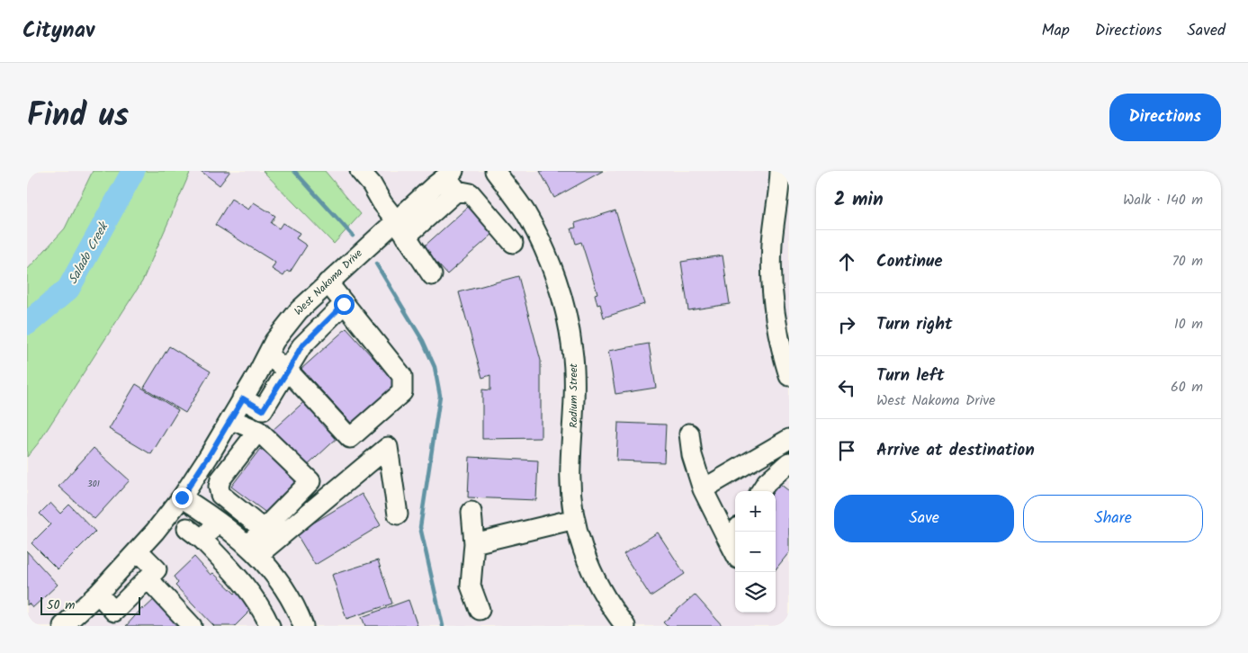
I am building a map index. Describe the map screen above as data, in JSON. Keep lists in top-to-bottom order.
{
  "streets": {
    "street": ["West Nakoma Drive", "Radium Street"]
  },
  "water": ["Salado Creek"],
  "house_numbers": ["301"],
  "scale_bar": "50 m",
  "page": {
    "header": "Citynav",
    "nav": ["Map", "Directions", "Saved"],
    "title": "Find us",
    "buttons": [
      "Directions",
      ["Save", "Share"]
    ],
    "heading": ["2 min", "Walk · 140 m"],
    "list": [
      ["Continue", "70 m"],
      ["Turn right", "10 m"],
      ["Turn left", "West Nakoma Drive", "60 m"],
      "Arrive at destination"
    ],
    "map_buttons": ["+", "−"],
    "scale": "50 m"
  }
}
